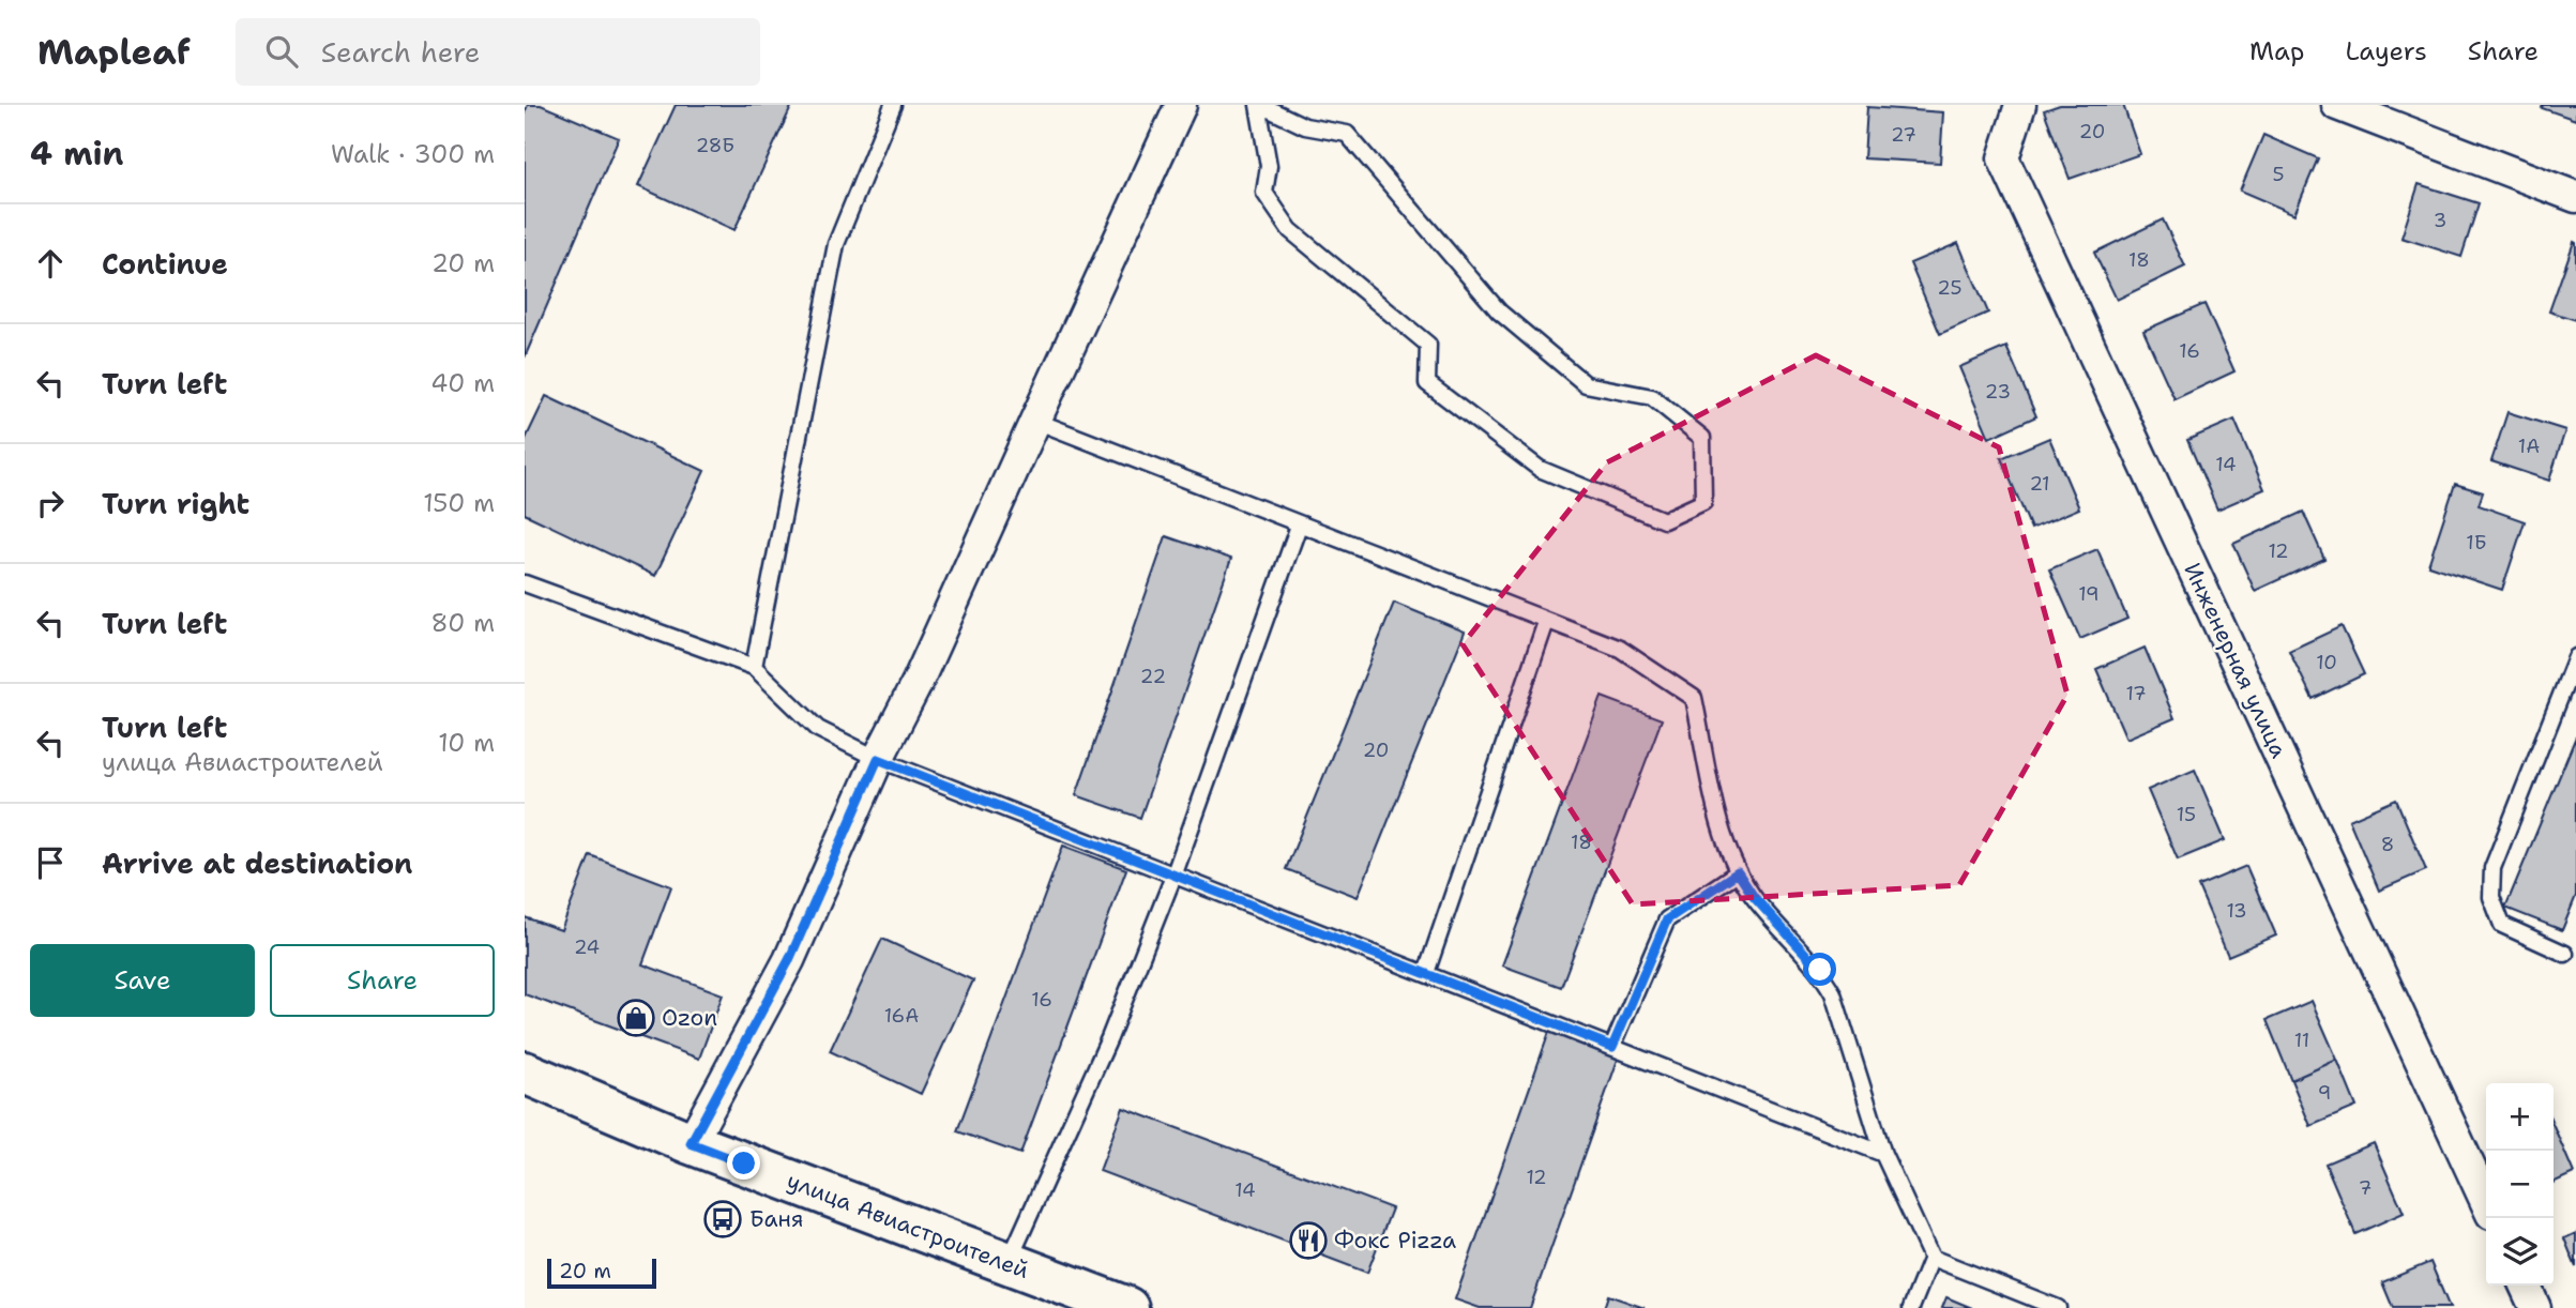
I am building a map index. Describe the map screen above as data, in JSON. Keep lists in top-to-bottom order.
{
  "streets": {
    "street": ["Инженерная улица", "улица Авиастроителей"]
  },
  "places": {
    "shop": ["Ozon"],
    "bus stop": ["Баня"],
    "restaurant": ["Фокс Pizza"]
  },
  "house_numbers": [
    "20",
    "27",
    "28Б",
    "5",
    "3",
    "18",
    "25",
    "16",
    "23",
    "1А",
    "14",
    "21",
    "1Б",
    "12",
    "19",
    "10",
    "22",
    "17",
    "20",
    "15",
    "18",
    "8",
    "13",
    "24",
    "16",
    "16А",
    "11",
    "9",
    "12",
    "7",
    "14"
  ],
  "scale_bar": "20 m",
  "page": {
    "header": "Mapleaf",
    "search": "Search here",
    "nav": ["Map", "Layers", "Share"],
    "heading": ["4 min", "Walk · 300 m"],
    "list": [
      ["Continue", "20 m"],
      ["Turn left", "40 m"],
      ["Turn right", "150 m"],
      ["Turn left", "80 m"],
      ["Turn left", "улица Авиастроителей", "10 m"],
      "Arrive at destination"
    ],
    "buttons": ["Save", "Share"],
    "map_buttons": ["+", "−"],
    "scale": "20 m"
  }
}
